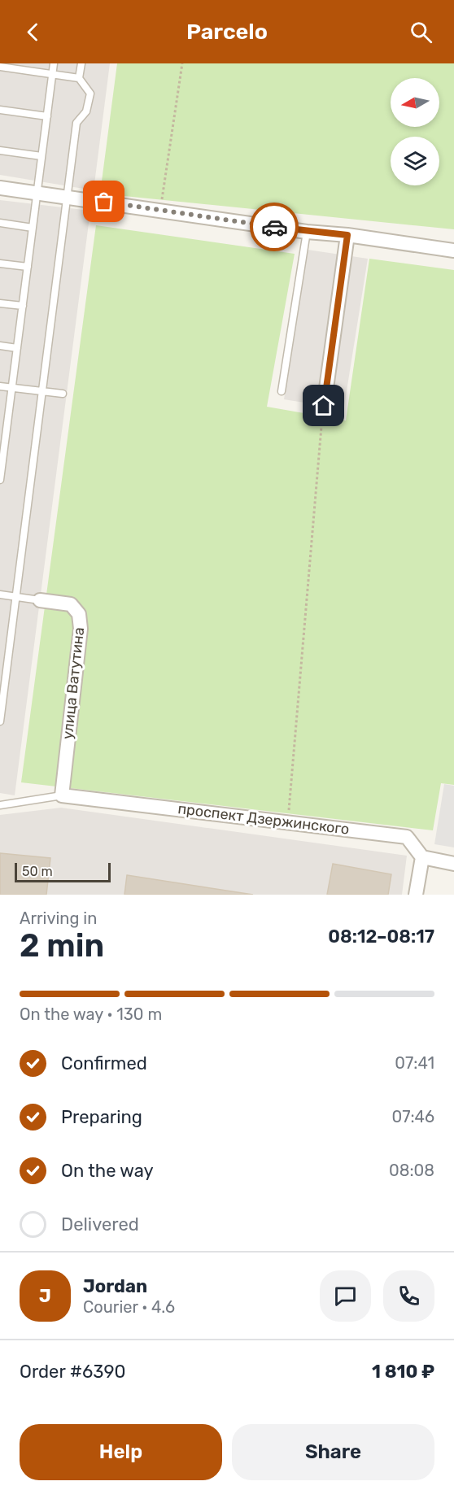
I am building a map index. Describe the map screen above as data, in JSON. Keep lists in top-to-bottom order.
{
  "streets": {
    "street": ["улица Ватутина", "проспект Дзержинского"]
  },
  "crossings": [
    ["улица Ватутина", "проспект Дзержинского"]
  ],
  "scale_bar": "50 m",
  "north": "left",
  "page": {
    "header": "Parcelo",
    "scale": "50 m",
    "heading": ["2 min", "Arriving in", "08:12–08:17"],
    "panel": [
      "Jordan",
      "Courier · 4.6",
      "Order #6390",
      "1 810 ₽"
    ],
    "bar": "On the way · 130 m",
    "list": [
      ["Confirmed", "07:41"],
      ["Preparing", "07:46"],
      ["On the way", "08:08"],
      "Delivered"
    ],
    "round": "J",
    "buttons": ["Help", "Share"]
  }
}
